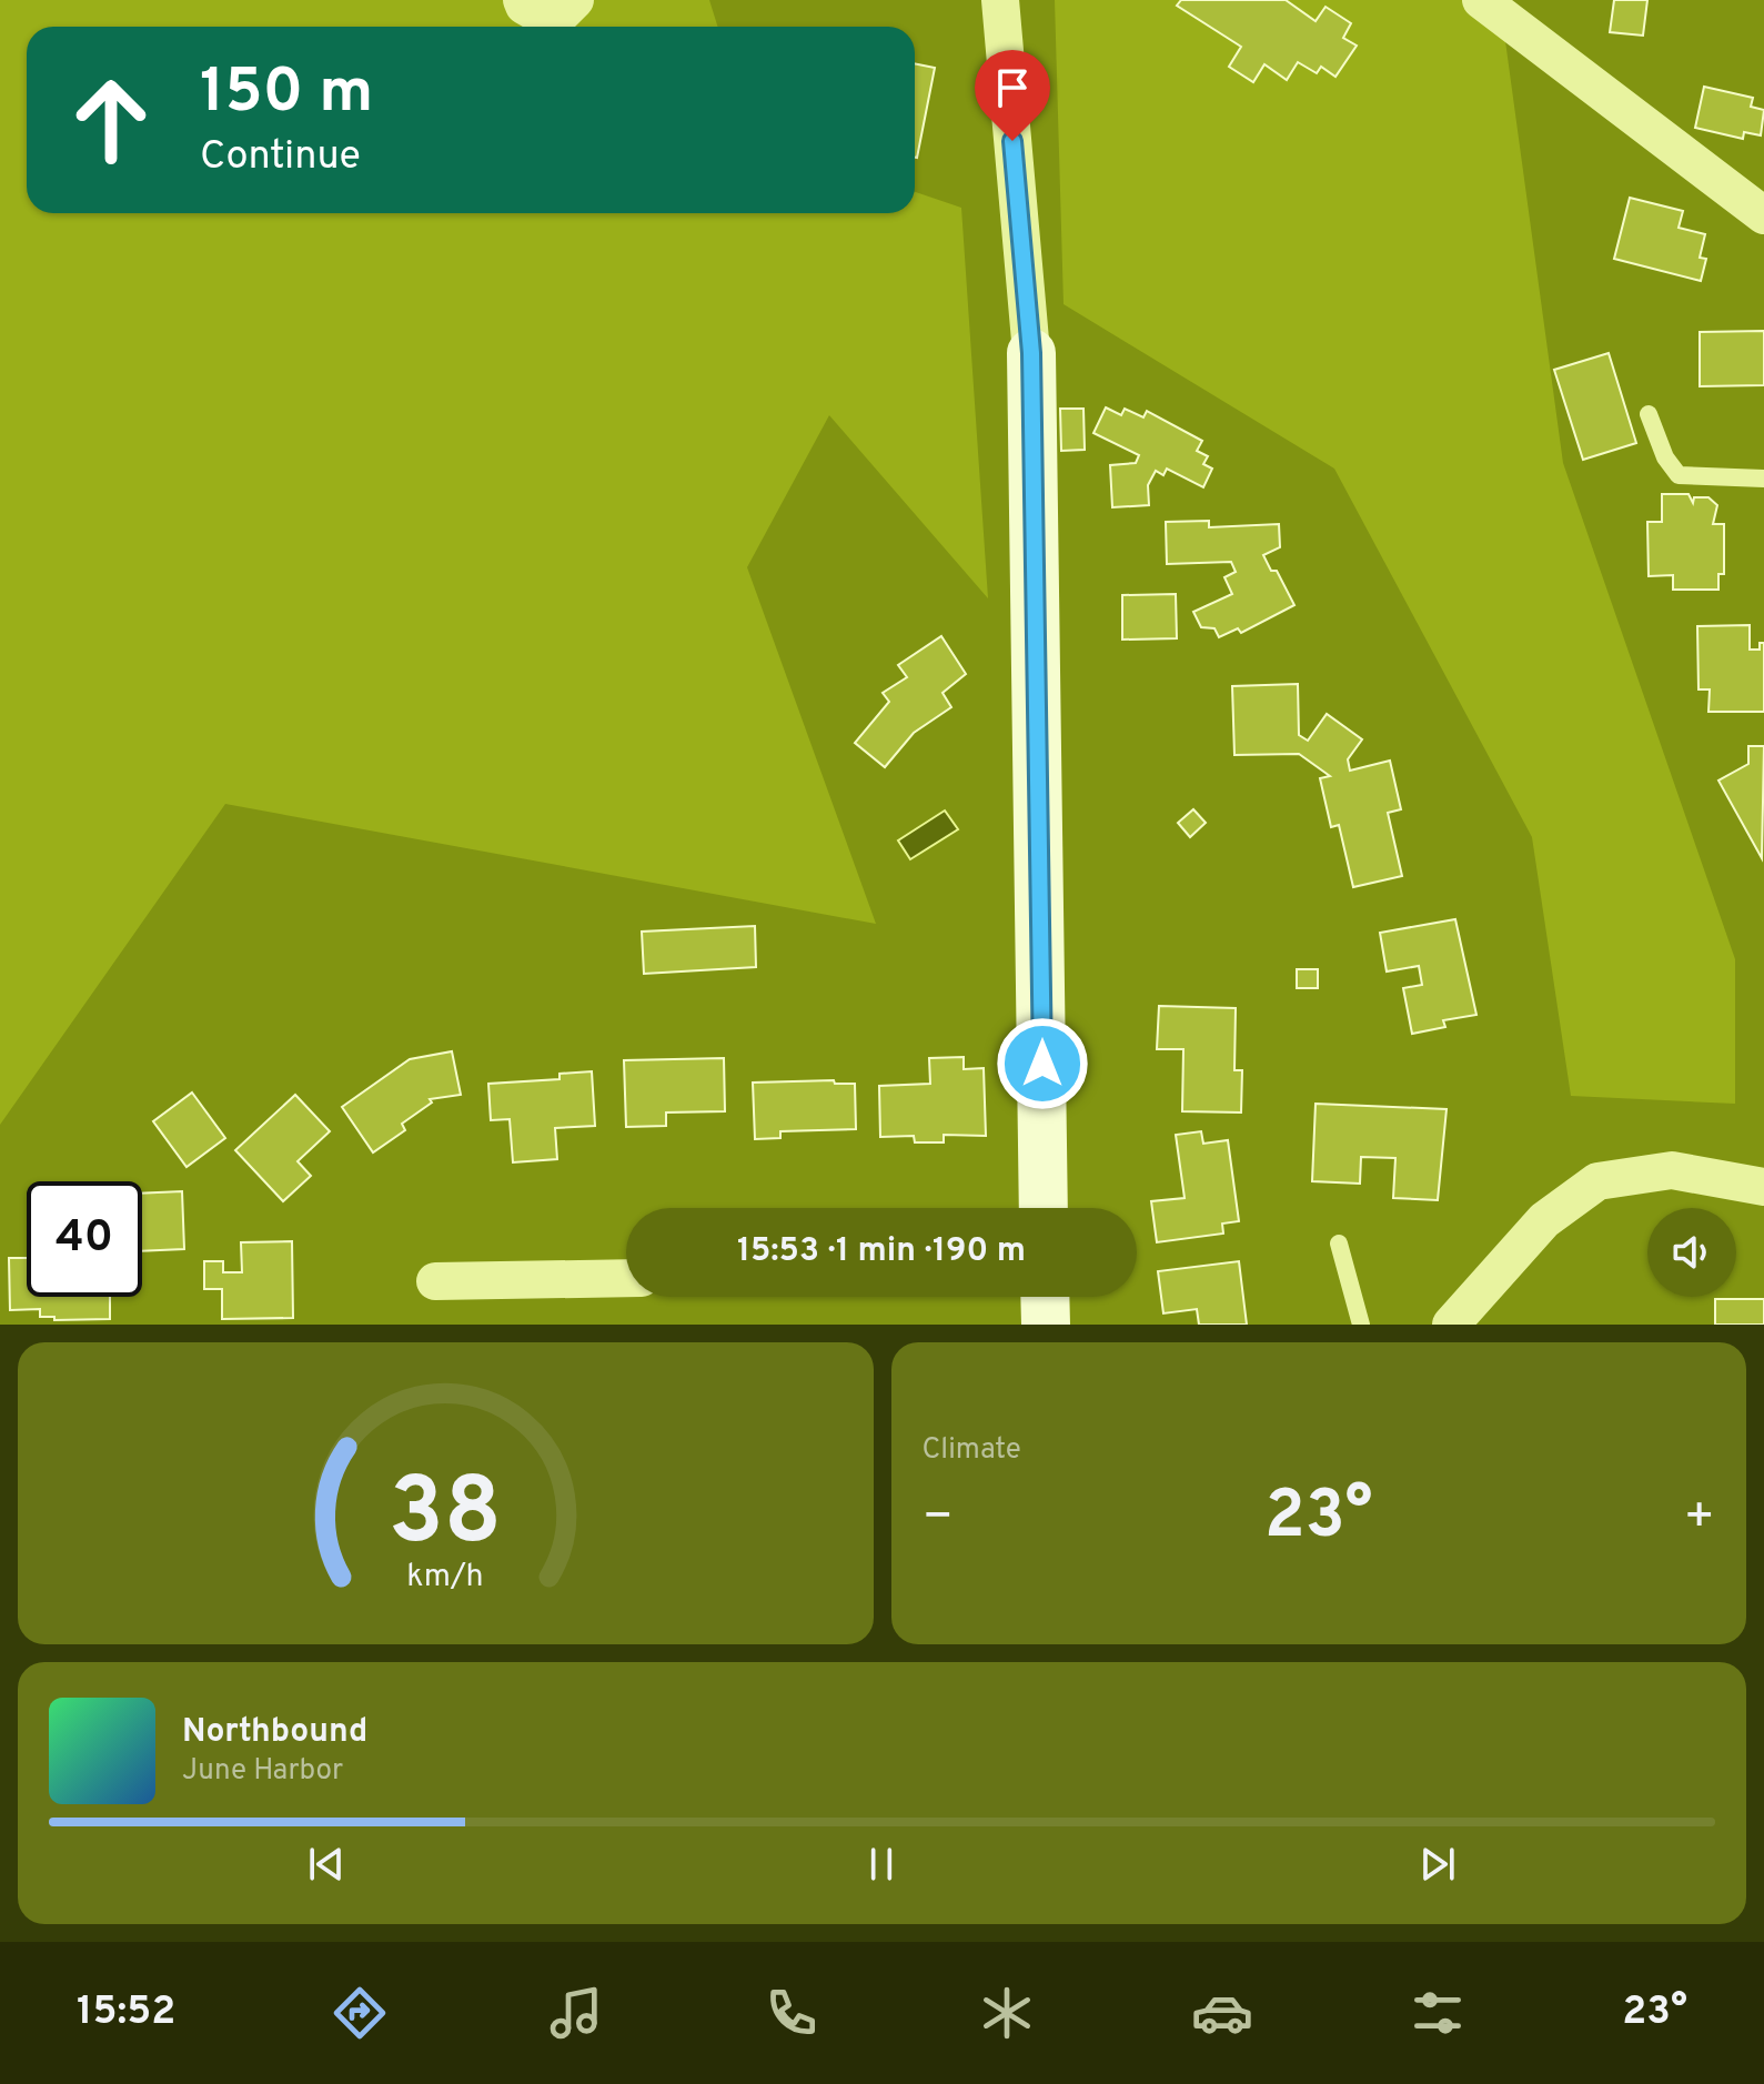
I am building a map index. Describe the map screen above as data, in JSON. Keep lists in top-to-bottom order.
{
  "page": {
    "turn": ["150 m", "Continue"],
    "limit": "40",
    "trip": "15:53 · 1 min · 190 m",
    "tile": "Climate",
    "heat": ["−", "23°", "+"],
    "song": ["Northbound", "June Harbor"],
    "tabs": ["15:52", "23°"],
    "gauge": ["38", "km/h"]
  }
}
